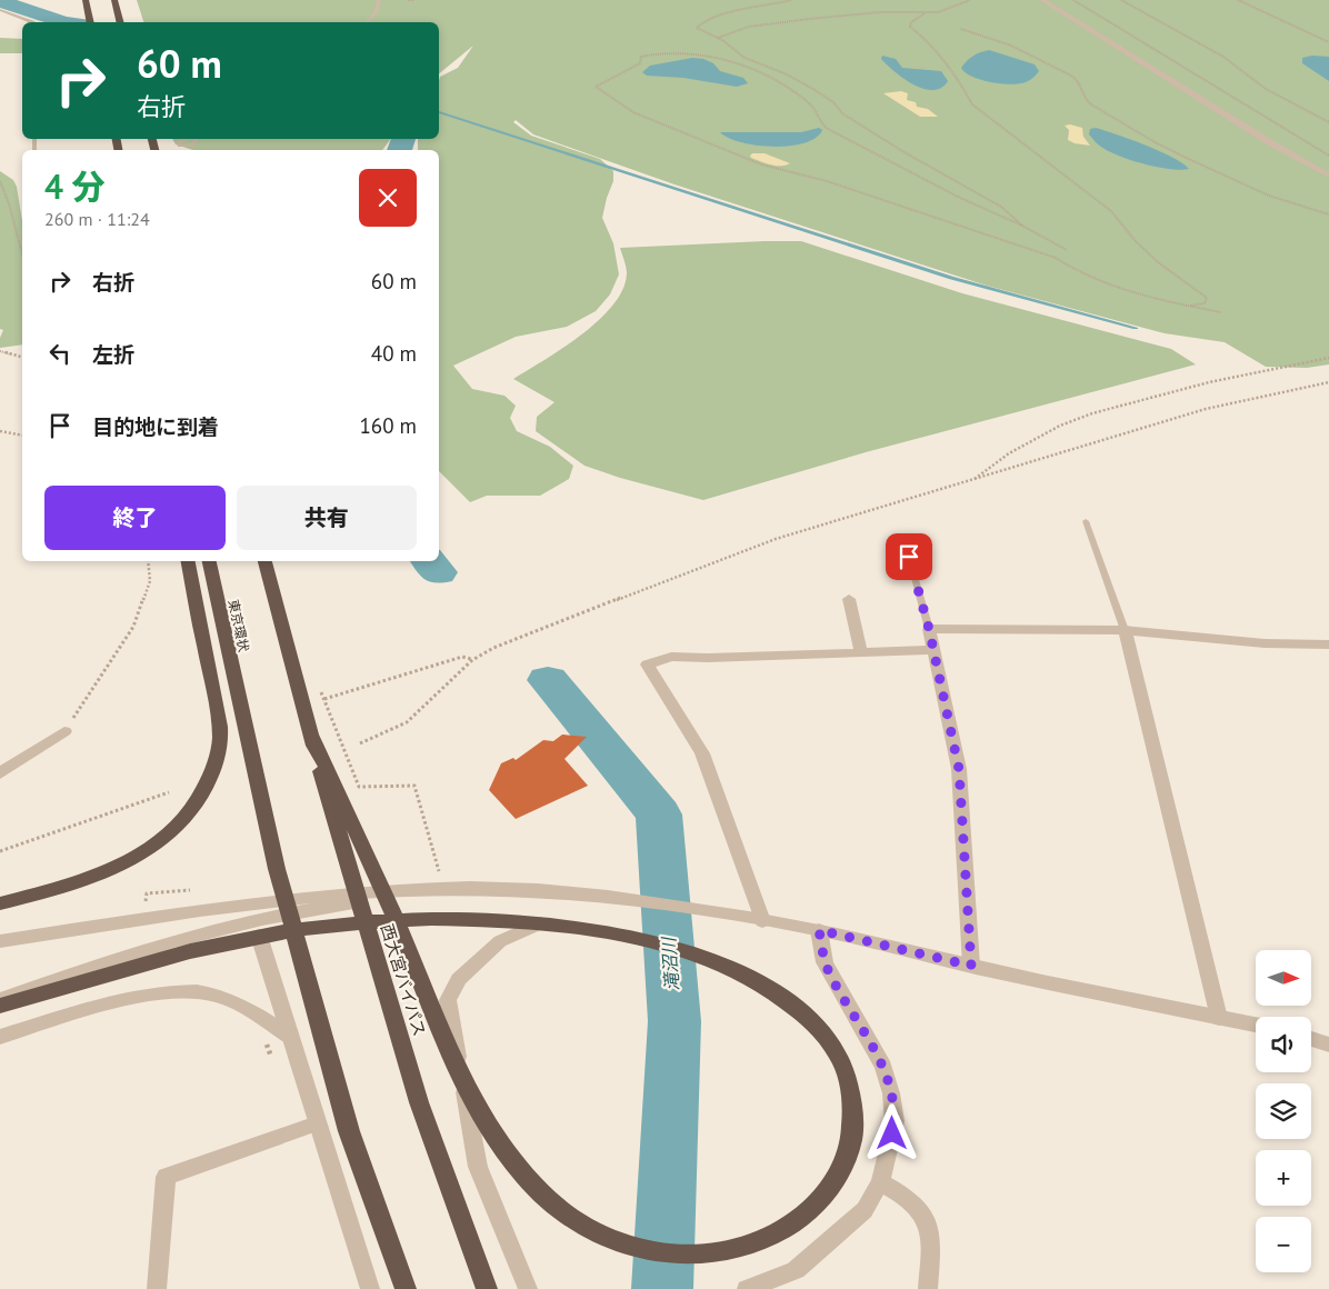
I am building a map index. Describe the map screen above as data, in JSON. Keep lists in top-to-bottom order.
{
  "streets": {
    "highway": ["東京環状", "西大宮バイパス"]
  },
  "water": ["滝沼川"],
  "north": "right",
  "page": {
    "turn": ["60 m", "右折"],
    "heading": ["4 分", "260 m · 11:24"],
    "list": [
      {
        "name": "右折",
        "value": "60 m"
      },
      {
        "name": "左折",
        "value": "40 m"
      },
      {
        "name": "目的地に到着",
        "value": "160 m"
      }
    ],
    "buttons": ["終了", "共有"],
    "map_buttons": ["+", "−"]
  }
}
